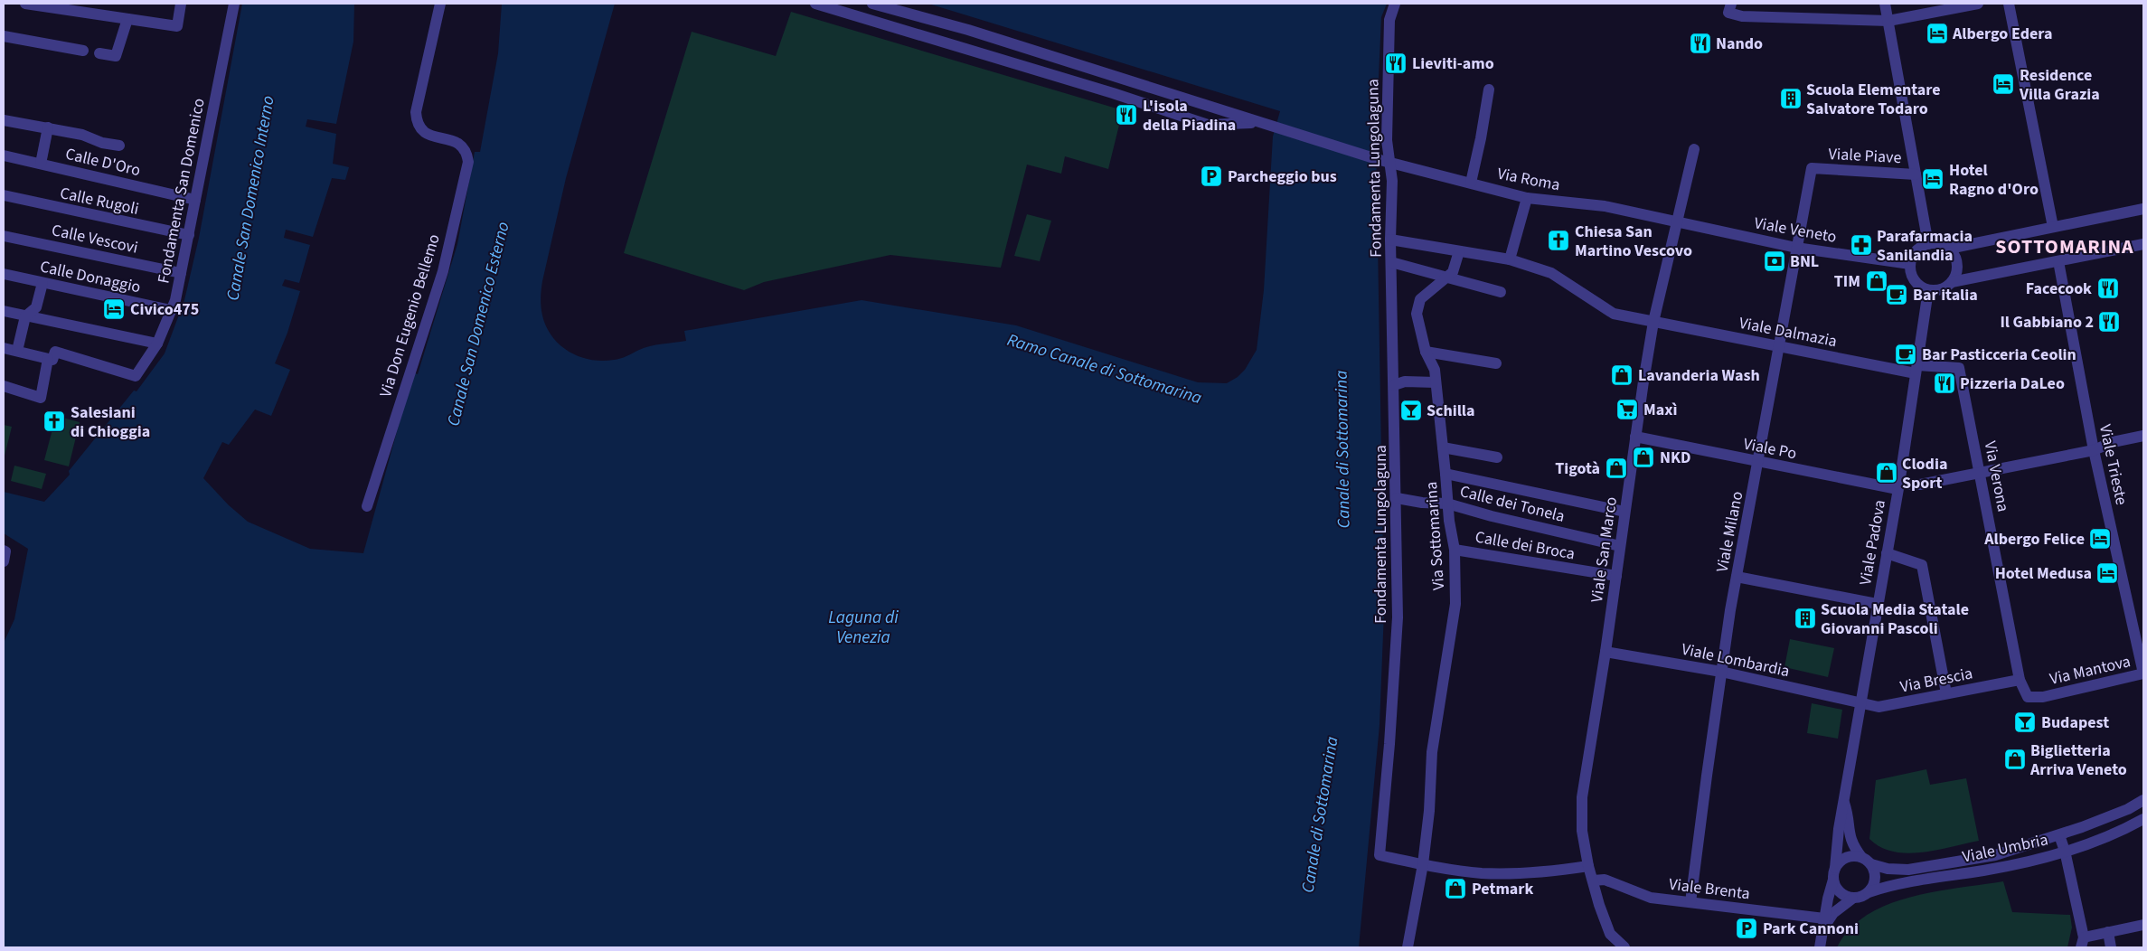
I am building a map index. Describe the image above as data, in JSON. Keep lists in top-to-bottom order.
{
  "streets": {
    "street": [
      "Viale Piave",
      "Calle D'Oro",
      "Fondamenta Lungolaguna",
      "Via Roma",
      "Fondamenta San Domenico",
      "Calle Rugoli",
      "Viale Veneto",
      "Calle Vescovi",
      "Calle Donaggio",
      "Via Don Eugenio Bellemo",
      "Viale Dalmazia",
      "Viale Po",
      "Viale Trieste",
      "Via Verona",
      "Calle dei Tonela",
      "Viale Milano",
      "Via Sottomarina",
      "Viale Padova",
      "Calle dei Broca",
      "Viale San Marco",
      "Viale Lombardia",
      "Via Mantova",
      "Via Brescia",
      "Viale Umbria",
      "Viale Brenta"
    ]
  },
  "crossings": [
    ["Viale Piave", "Viale Milano"],
    ["Calle D'Oro", "Fondamenta San Domenico"],
    ["Fondamenta Lungolaguna", "Via Roma"],
    ["Fondamenta Lungolaguna", "Viale Dalmazia"],
    ["Fondamenta Lungolaguna", "Calle dei Tonela"],
    ["Fondamenta Lungolaguna", "Via Sottomarina"],
    ["Fondamenta Lungolaguna", "Viale San Marco"],
    ["Via Roma", "Viale Veneto"],
    ["Via Roma", "Viale San Marco"],
    ["Fondamenta San Domenico", "Calle Rugoli"],
    ["Fondamenta San Domenico", "Calle Vescovi"],
    ["Fondamenta San Domenico", "Calle Donaggio"],
    ["Viale Veneto", "Viale Milano"],
    ["Viale Veneto", "Viale Padova"],
    ["Viale Veneto", "Viale San Marco"],
    ["Viale Dalmazia", "Via Verona"],
    ["Viale Dalmazia", "Viale Milano"],
    ["Viale Dalmazia", "Via Sottomarina"],
    ["Viale Dalmazia", "Viale Padova"],
    ["Viale Dalmazia", "Viale San Marco"],
    ["Viale Po", "Viale Trieste"],
    ["Viale Po", "Via Verona"],
    ["Viale Po", "Viale Milano"],
    ["Viale Po", "Viale Padova"],
    ["Viale Po", "Viale San Marco"],
    ["Viale Trieste", "Via Mantova"],
    ["Via Verona", "Viale Padova"],
    ["Via Verona", "Via Mantova"],
    ["Via Verona", "Via Brescia"],
    ["Calle dei Tonela", "Via Sottomarina"],
    ["Calle dei Tonela", "Viale San Marco"],
    ["Viale Milano", "Viale Lombardia"],
    ["Viale Milano", "Viale Brenta"],
    ["Via Sottomarina", "Calle dei Broca"],
    ["Viale Padova", "Viale Lombardia"],
    ["Viale Padova", "Via Brescia"],
    ["Viale Padova", "Viale Umbria"],
    ["Calle dei Broca", "Viale San Marco"],
    ["Viale San Marco", "Viale Lombardia"],
    ["Viale San Marco", "Viale Brenta"],
    ["Viale Lombardia", "Via Brescia"]
  ],
  "districts": ["SOTTOMARINA"],
  "water": [
    "Canale San Domenico Interno",
    "Canale San Domenico Esterno",
    "Ramo Canale di Sottomarina",
    "Canale di Sottomarina",
    "Laguna di Venezia"
  ],
  "places": {
    "hotel": [
      "Albergo Edera",
      "Residence Villa Grazia",
      "Hotel Ragno d'Oro",
      "Civico475",
      "Albergo Felice",
      "Hotel Medusa"
    ],
    "restaurant": [
      "Nando",
      "Lieviti-amo",
      "L'isola della Piadina",
      "Facecook",
      "Il Gabbiano 2",
      "Pizzeria DaLeo"
    ],
    "building": ["Scuola Elementare Salvatore Todaro", "Scuola Media Statale Giovanni Pascoli"],
    "parking": ["Parcheggio bus", "Park Cannoni"],
    "church": ["Chiesa San Martino Vescovo", "Salesiani di Chioggia"],
    "pharmacy": ["Parafarmacia Sanilandia"],
    "bank": ["BNL"],
    "shop": [
      "TIM",
      "Lavanderia Wash",
      "NKD",
      "Tigotà",
      "Clodia Sport",
      "Biglietteria Arriva Veneto",
      "Petmark"
    ],
    "cafe": ["Bar italia", "Bar Pasticceria Ceolin"],
    "supermarket": ["Maxì"],
    "bar": ["Schilla", "Budapest"]
  }
}
